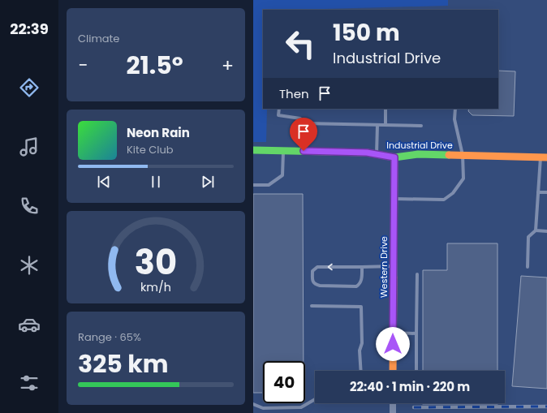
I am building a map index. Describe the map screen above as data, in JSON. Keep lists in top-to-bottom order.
{
  "streets": {
    "street": ["Industrial Drive", "Western Drive"]
  },
  "crossings": [
    ["Industrial Drive", "Western Drive"]
  ],
  "page": {
    "tabs": "22:39",
    "tile": [
      "Climate",
      ["Range · 65%", "325 km"]
    ],
    "turn": ["150 m", "Industrial Drive"],
    "heat": ["−", "21.5°", "+"],
    "then": "Then",
    "song": ["Neon Rain", "Kite Club"],
    "limit": "40",
    "trip": "22:40 · 1 min · 220 m",
    "gauge": ["30", "km/h"]
  }
}
